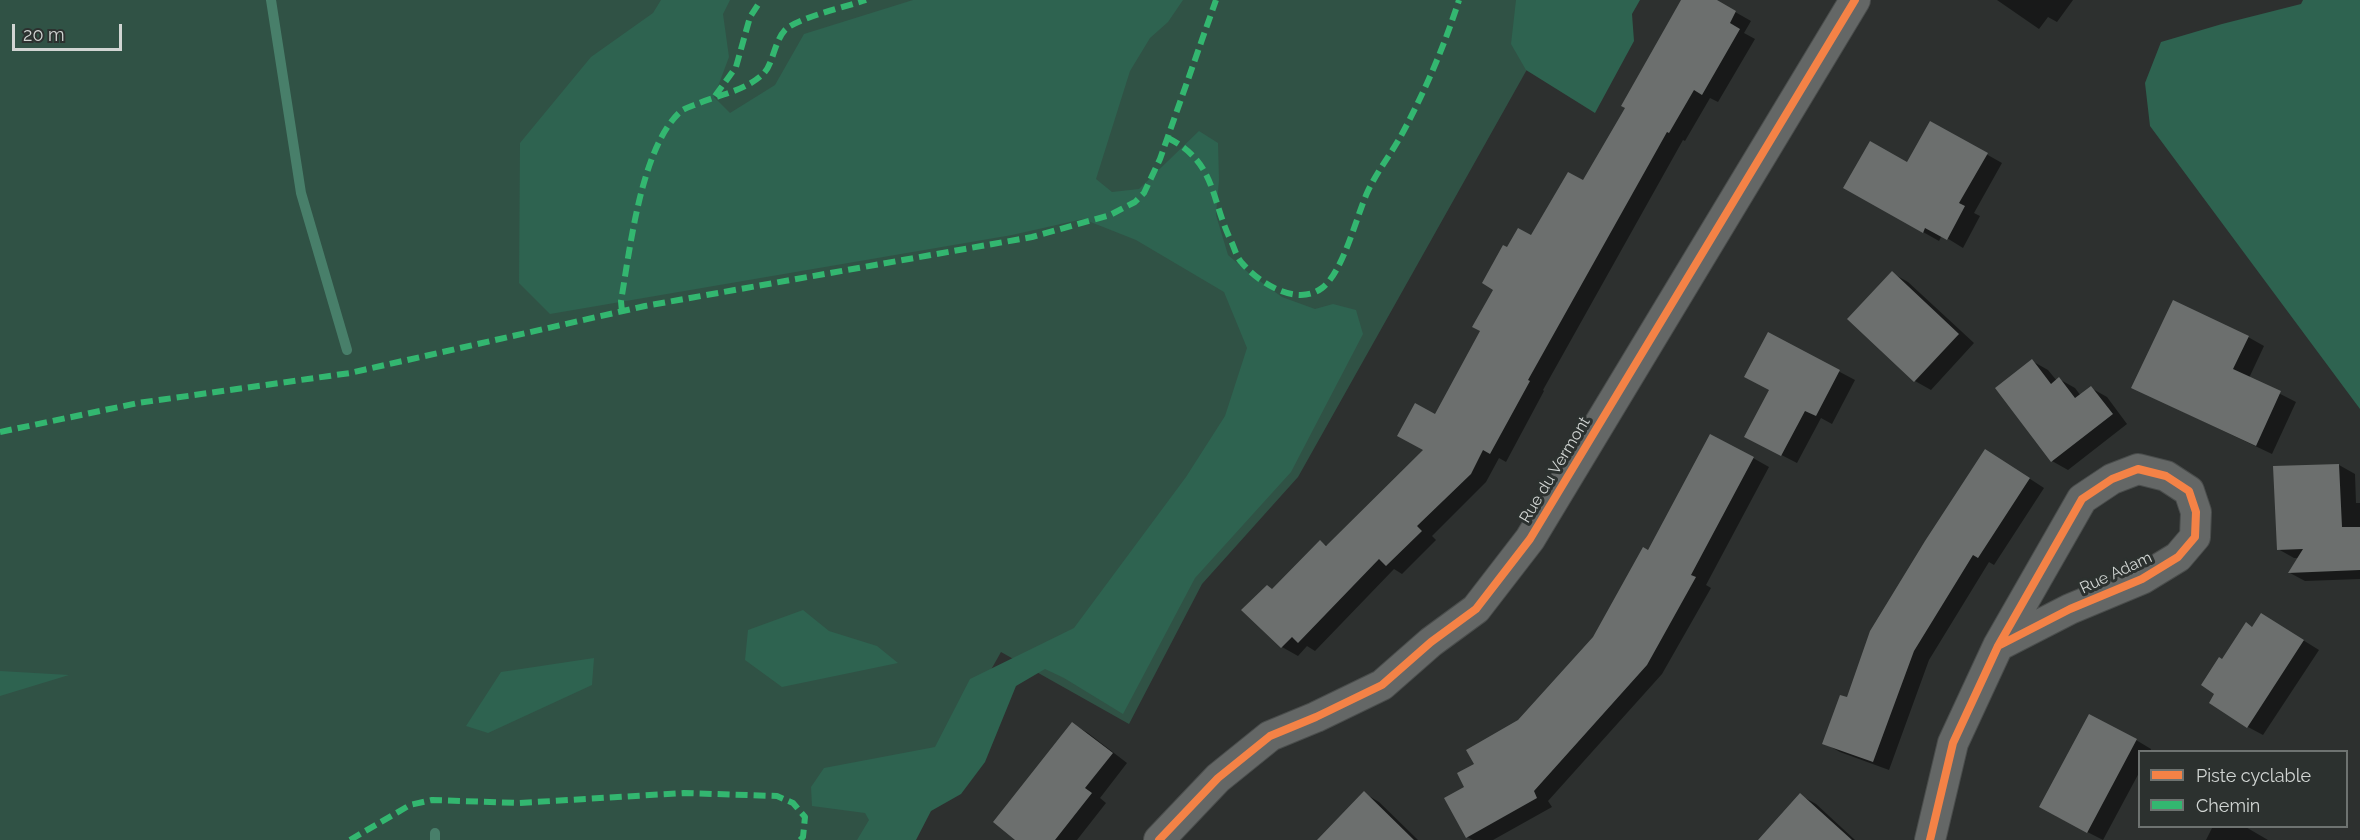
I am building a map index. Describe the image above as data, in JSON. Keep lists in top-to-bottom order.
{
  "streets": {
    "street": ["Rue du Vermont", "Rue Adam"]
  },
  "legend": ["Piste cyclable", "Chemin"],
  "scale_bar": "20 m"
}
